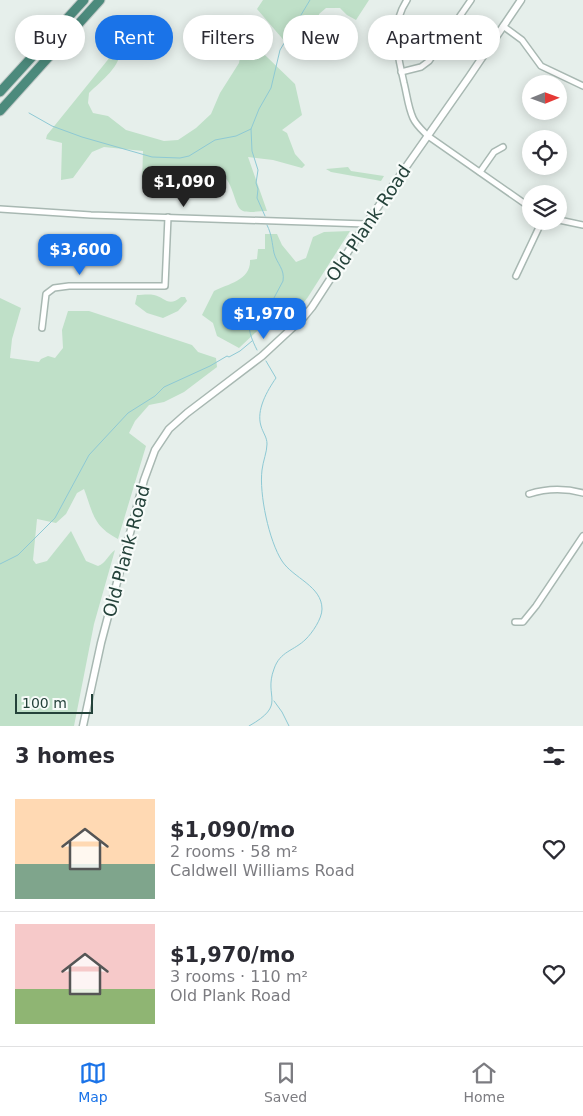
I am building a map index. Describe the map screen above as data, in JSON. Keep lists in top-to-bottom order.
{
  "streets": {
    "street": ["Old Plank Road"]
  },
  "scale_bar": "100 m",
  "north": "right",
  "page": {
    "chip": [
      "Buy",
      "Rent",
      "Filters",
      "New",
      "Apartment"
    ],
    "price": ["$1,090", "$3,600", "$1,970"],
    "scale": "100 m",
    "heading": "3 homes",
    "list": [
      {
        "name": "$1,090/mo",
        "note": "2 rooms · 58 m² · Caldwell Williams Road"
      },
      {
        "name": "$1,970/mo",
        "note": "3 rooms · 110 m² · Old Plank Road"
      }
    ],
    "tabs": ["Map", "Saved", "Home"]
  }
}
